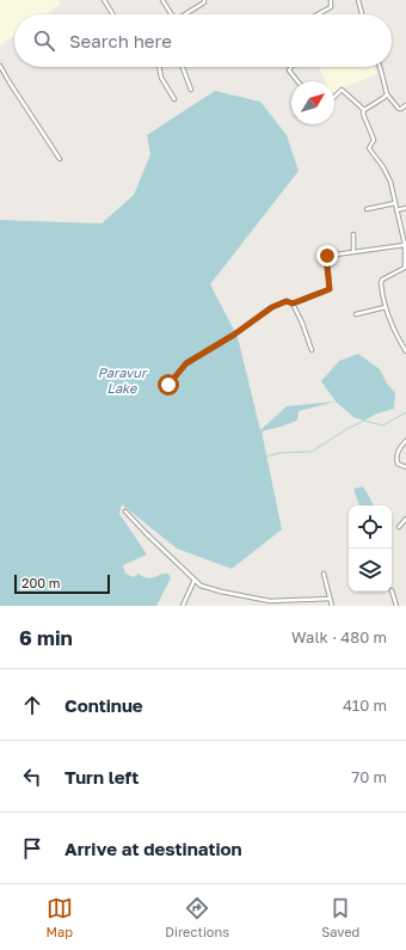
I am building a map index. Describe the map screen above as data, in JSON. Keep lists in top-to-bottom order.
{
  "water": ["Paravur Lake"],
  "scale_bar": "200 m",
  "north": "top right",
  "page": {
    "search": "Search here",
    "scale": "200 m",
    "heading": ["6 min", "Walk · 480 m"],
    "list": [
      ["Continue", "410 m"],
      ["Turn left", "70 m"],
      "Arrive at destination"
    ],
    "nav": ["Map", "Directions", "Saved"]
  }
}
